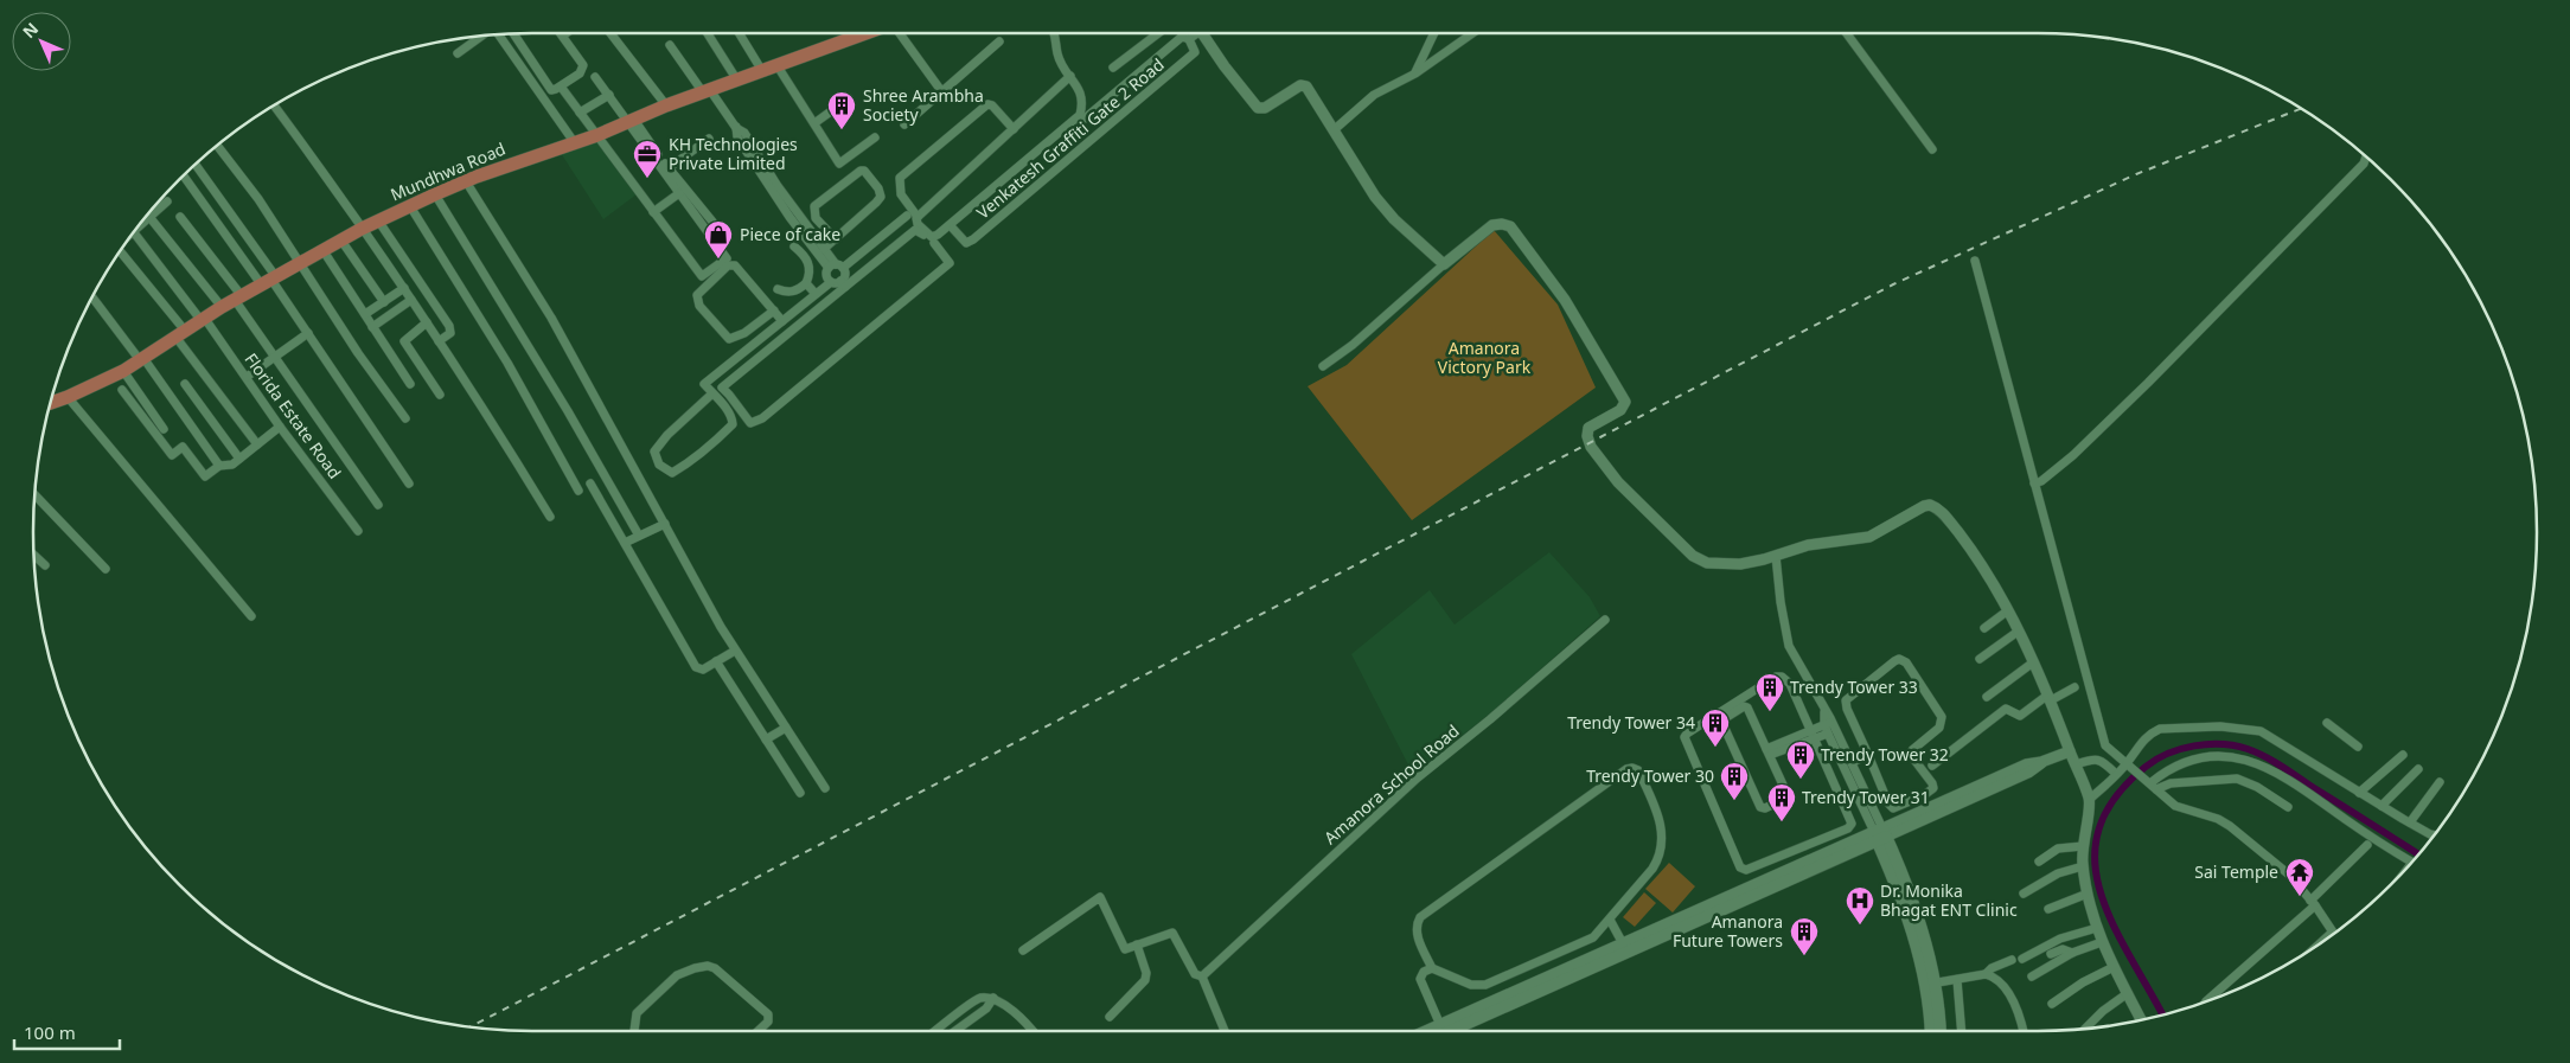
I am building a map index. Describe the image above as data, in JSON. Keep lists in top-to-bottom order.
{
  "streets": {
    "main road": ["Mundhwa Road"],
    "street": ["Venkatesh Graffiti Gate 2 Road", "Florida Estate Road", "Amanora School Road"]
  },
  "crossings": [
    ["Mundhwa Road", "Florida Estate Road"]
  ],
  "parks": ["Amanora Victory Park"],
  "places": {
    "building": [
      "Shree Arambha Society",
      "Trendy Tower 33",
      "Trendy Tower 34",
      "Trendy Tower 32",
      "Trendy Tower 30",
      "Trendy Tower 31",
      "Amanora Future Towers"
    ],
    "office": ["KH Technologies Private Limited"],
    "shop": ["Piece of cake"],
    "temple": ["Sai Temple"],
    "hospital": ["Dr. Monika Bhagat ENT Clinic"]
  },
  "scale_bar": "100 m",
  "north": "top left"
}
